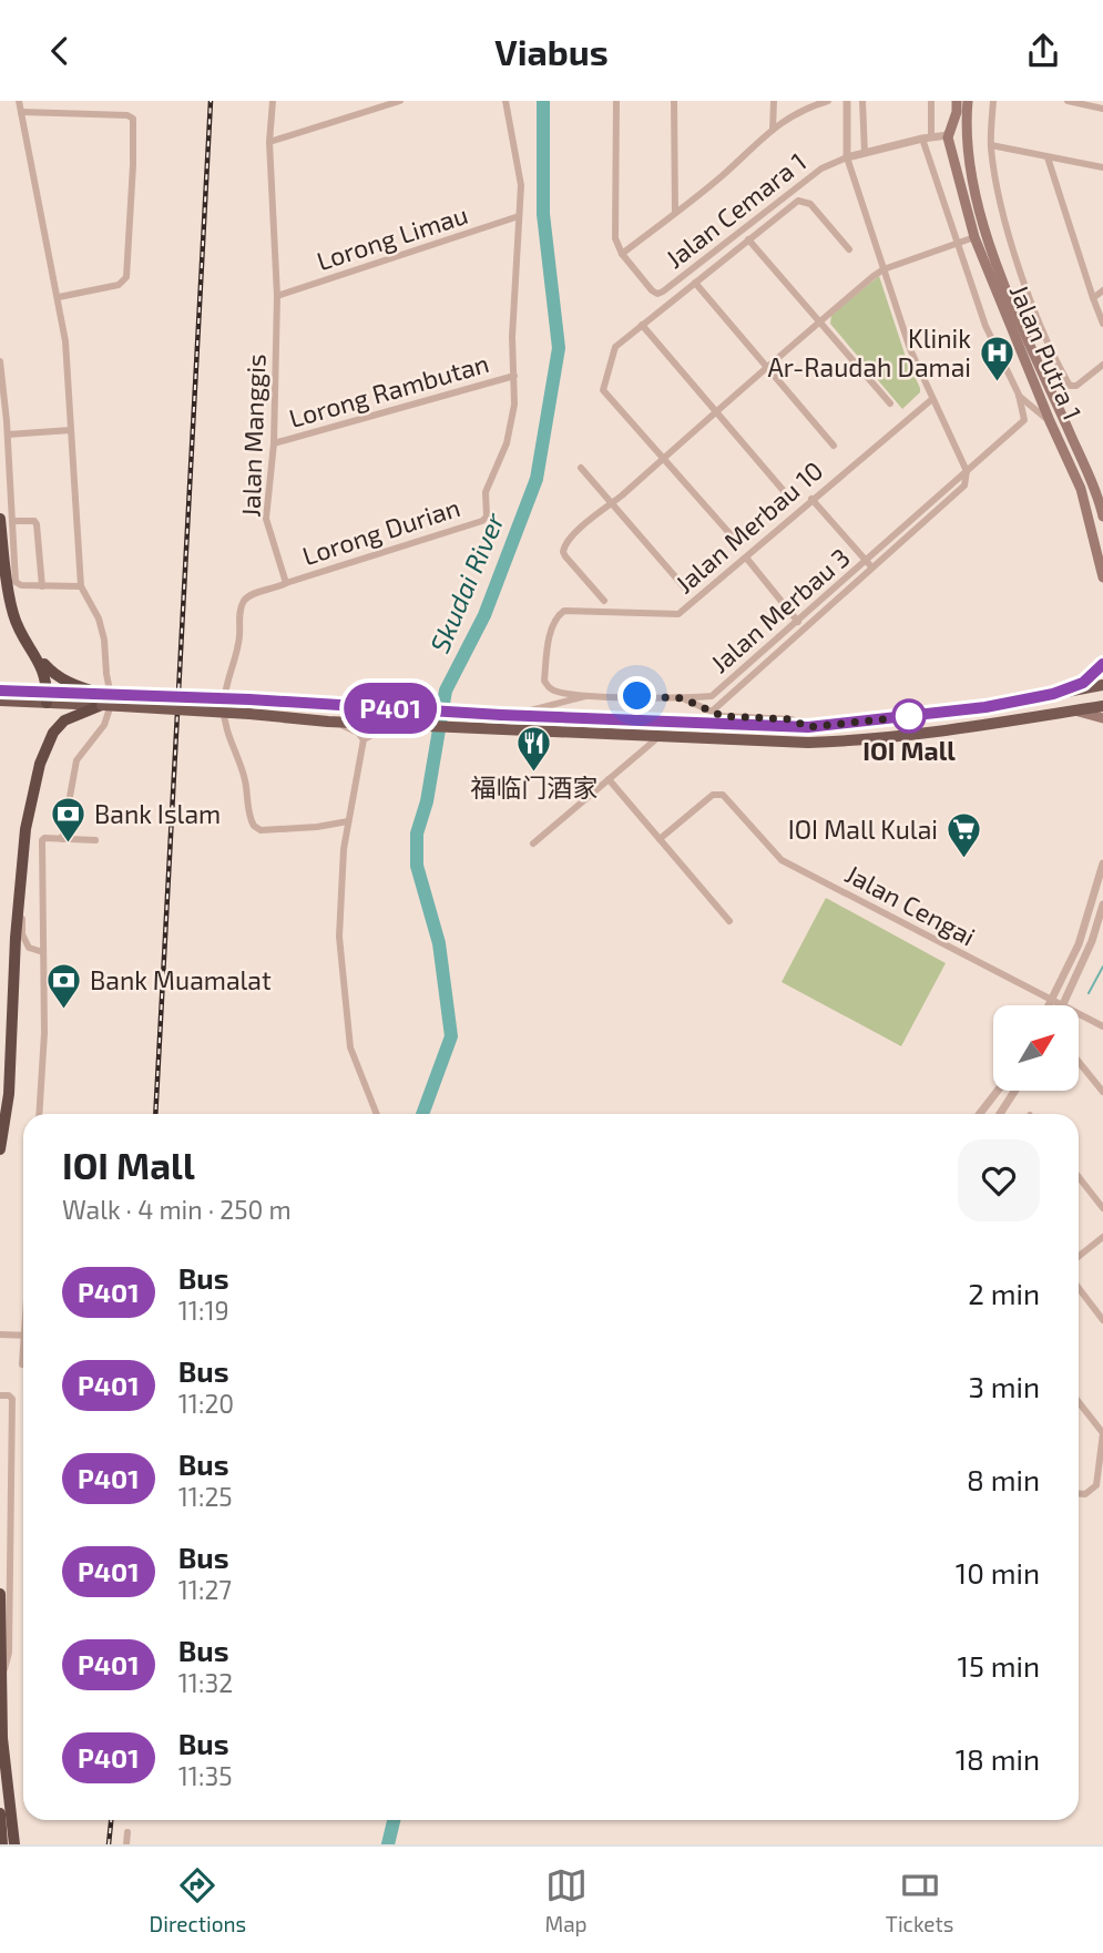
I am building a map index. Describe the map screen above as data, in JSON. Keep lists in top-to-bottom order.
{
  "streets": {
    "main road": ["Jalan Putra 1"],
    "street": [
      "Jalan Cemara 1",
      "Lorong Limau",
      "Lorong Rambutan",
      "Jalan Manggis",
      "Jalan Merbau 10",
      "Lorong Durian",
      "Jalan Merbau 3",
      "Jalan Cengai"
    ]
  },
  "crossings": [
    ["Lorong Limau", "Jalan Manggis"],
    ["Lorong Rambutan", "Jalan Manggis"],
    ["Lorong Rambutan", "Lorong Durian"],
    ["Jalan Manggis", "Lorong Durian"],
    ["Jalan Merbau 10", "Jalan Merbau 3"]
  ],
  "water": ["Skudai River"],
  "places": {
    "hospital": ["Klinik Ar-Raudah Damai"],
    "other": ["IOI Mall"],
    "restaurant": ["福临门酒家"],
    "bank": ["Bank Islam", "Bank Muamalat"],
    "supermarket": ["IOI Mall Kulai"]
  },
  "lines": ["bus line P401"],
  "north": "top right",
  "page": {
    "header": "Viabus",
    "on_map": "P401",
    "heading": ["IOI Mall", "Walk · 4 min · 250 m"],
    "list": [
      {
        "mark": "P401",
        "name": "Bus",
        "note": "11:19",
        "value": "2 min"
      },
      {
        "mark": "P401",
        "name": "Bus",
        "note": "11:20",
        "value": "3 min"
      },
      {
        "mark": "P401",
        "name": "Bus",
        "note": "11:25",
        "value": "8 min"
      },
      {
        "mark": "P401",
        "name": "Bus",
        "note": "11:27",
        "value": "10 min"
      },
      {
        "mark": "P401",
        "name": "Bus",
        "note": "11:32",
        "value": "15 min"
      },
      {
        "mark": "P401",
        "name": "Bus",
        "note": "11:35",
        "value": "18 min"
      }
    ],
    "tabs": ["Directions", "Map", "Tickets"]
  }
}
